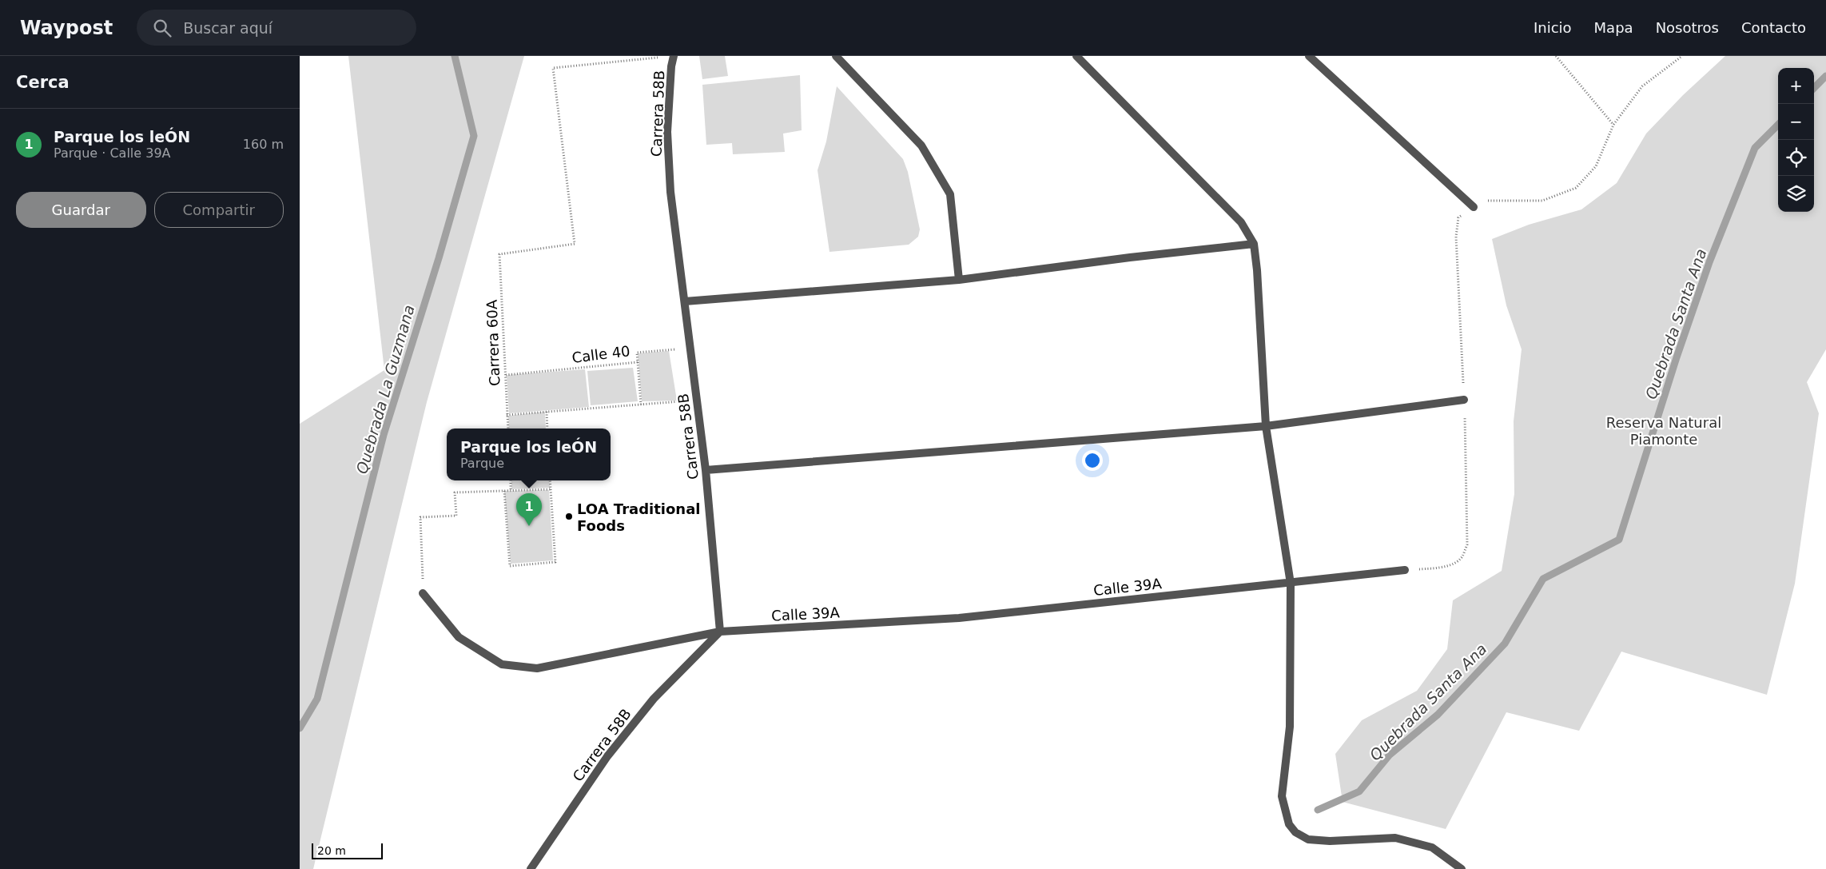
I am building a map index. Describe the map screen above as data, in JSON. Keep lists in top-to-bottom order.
{
  "streets": {
    "street": ["Carrera 58B", "Calle 39A"],
    "path": ["Carrera 60A", "Calle 40"]
  },
  "crossings": [
    ["Carrera 58B", "Calle 40"],
    ["Carrera 58B", "Calle 39A"],
    ["Carrera 60A", "Calle 40"]
  ],
  "water": ["Quebrada Santa Ana", "Quebrada La Guzmana"],
  "parks": ["Reserva Natural Piamonte"],
  "places": ["LOA Traditional Foods"],
  "scale_bar": "20 m",
  "page": {
    "header": "Waypost",
    "search": "Buscar aquí",
    "nav": [
      "Inicio",
      "Mapa",
      "Nosotros",
      "Contacto"
    ],
    "heading": "Cerca",
    "map_buttons": ["+", "−"],
    "list": [
      {
        "mark": "1",
        "name": "Parque los leÓN",
        "note": "Parque · Calle 39A",
        "value": "160 m"
      }
    ],
    "buttons": ["Guardar", "Compartir"],
    "popup": ["Parque los leÓN", "Parque"],
    "pins": "1",
    "scale": "20 m"
  }
}
